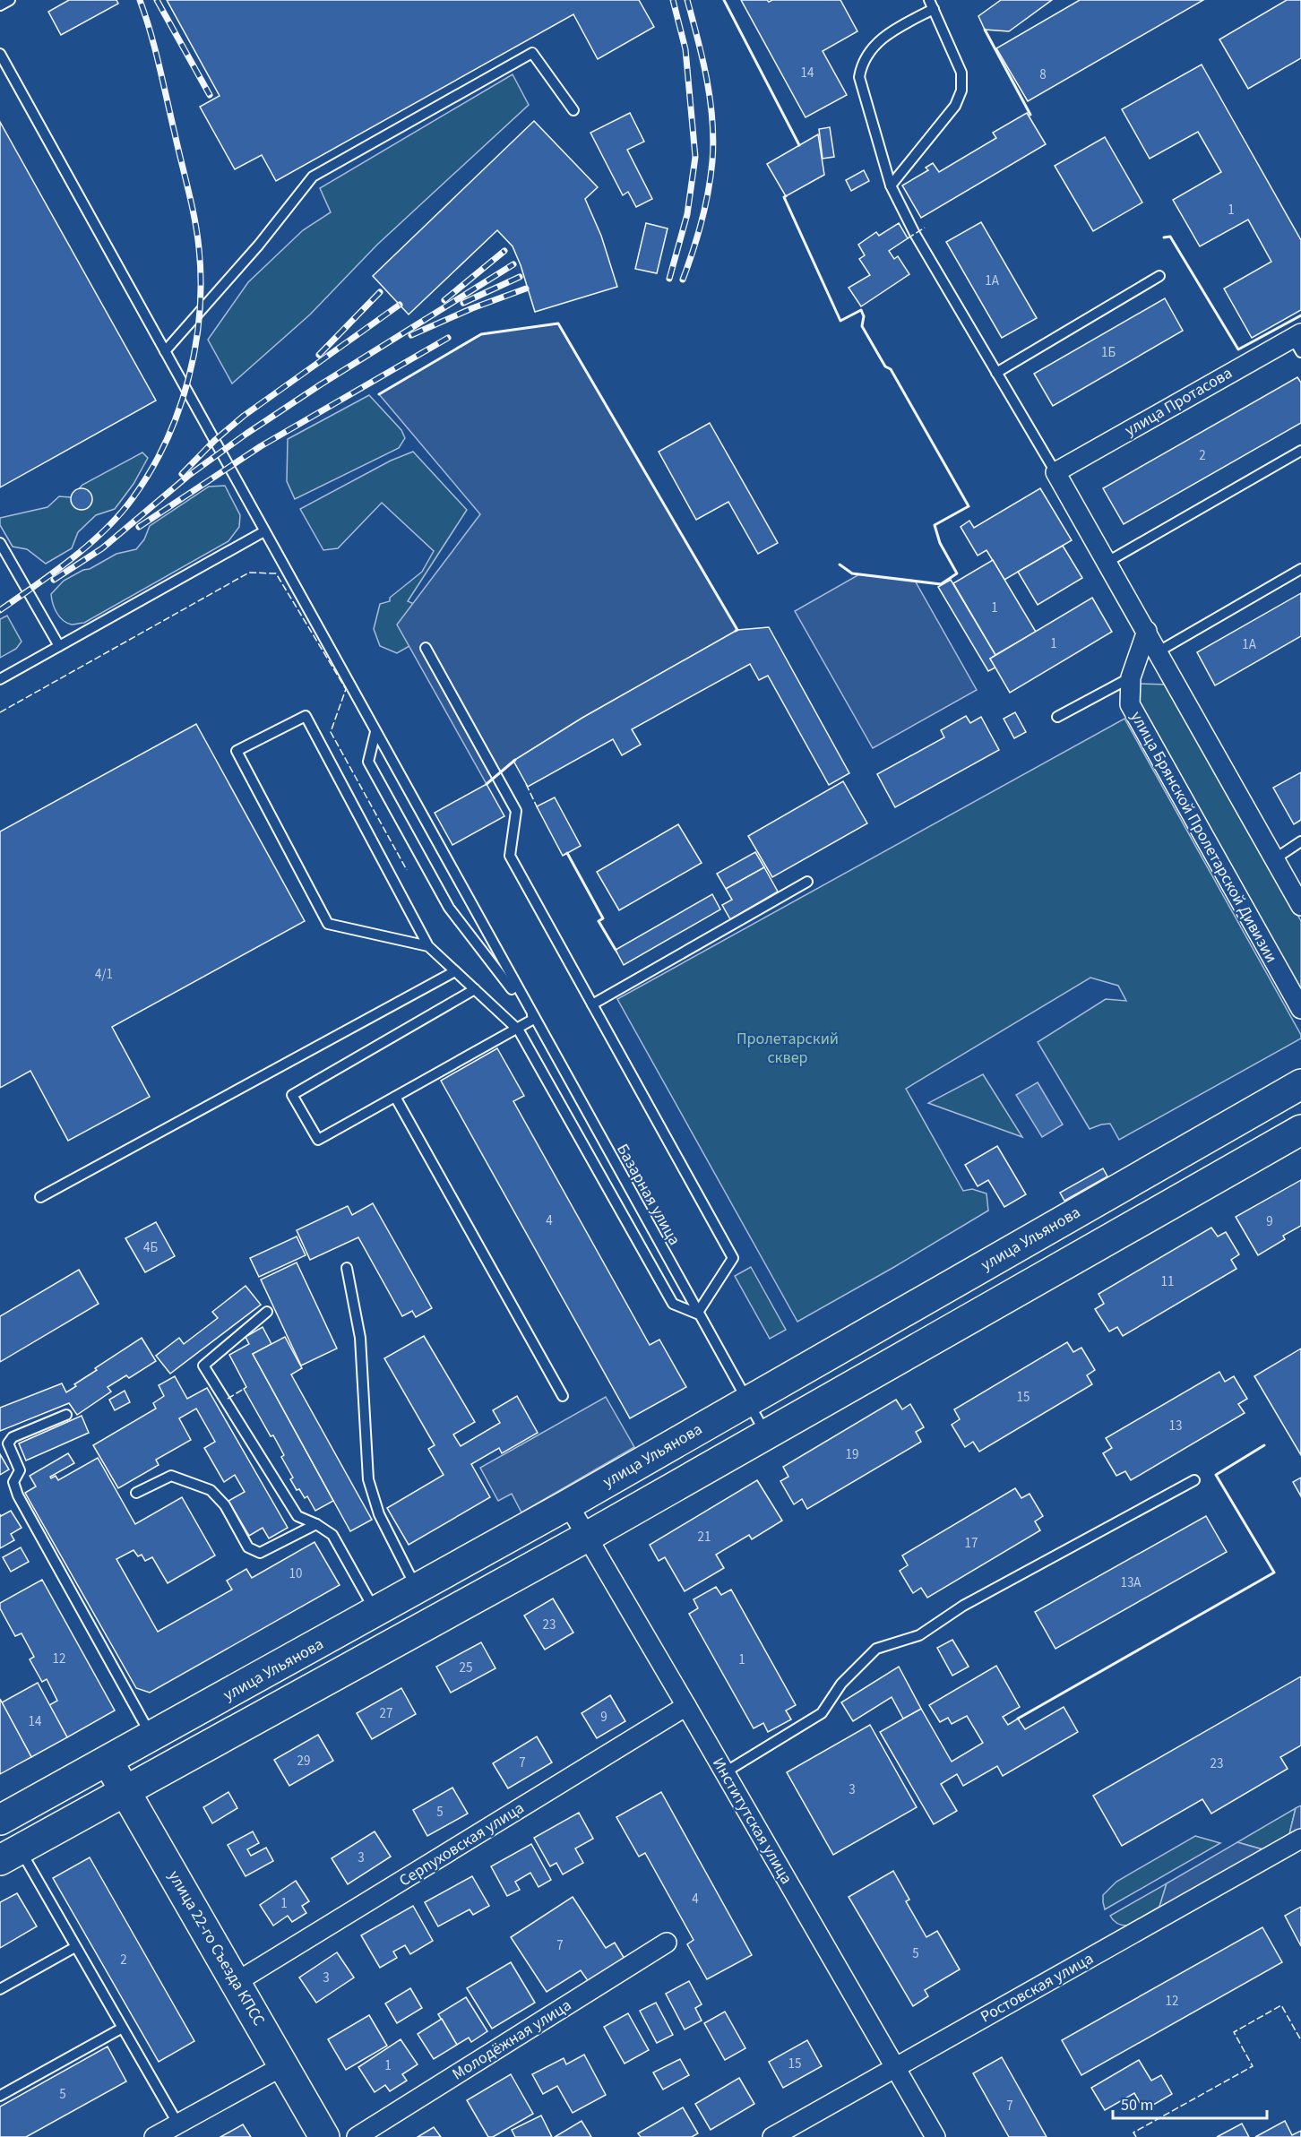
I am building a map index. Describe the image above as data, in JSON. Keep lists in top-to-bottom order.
{
  "streets": {
    "main road": ["улица Ульянова", "улица 22-го Съезда КПСС"],
    "street": [
      "улица Протасова",
      "улица Брянской Пролетарской Дивизии",
      "Институтская улица",
      "Серпуховская улица",
      "Ростовская улица",
      "Молодёжная улица"
    ],
    "lane": ["Базарная улица"]
  },
  "crossings": [
    ["Базарная улица", "улица Ульянова"],
    ["улица Ульянова", "Институтская улица"],
    ["улица Ульянова", "улица 22-го Съезда КПСС"],
    ["Институтская улица", "Серпуховская улица"],
    ["Институтская улица", "Ростовская улица"],
    ["Серпуховская улица", "улица 22-го Съезда КПСС"]
  ],
  "parks": ["Пролетарский сквер"],
  "house_numbers": [
    "14",
    "8",
    "1",
    "1А",
    "1Б",
    "2",
    "1",
    "1",
    "1А",
    "4/1",
    "4",
    "9",
    "4Б",
    "11",
    "15",
    "13",
    "19",
    "21",
    "17",
    "10",
    "13А",
    "23",
    "12",
    "1",
    "25",
    "27",
    "9",
    "14",
    "29",
    "7",
    "23",
    "3",
    "5",
    "3",
    "4",
    "1",
    "7",
    "5",
    "2",
    "3",
    "12",
    "15",
    "1",
    "5",
    "7"
  ],
  "scale_bar": "50 m"
}
